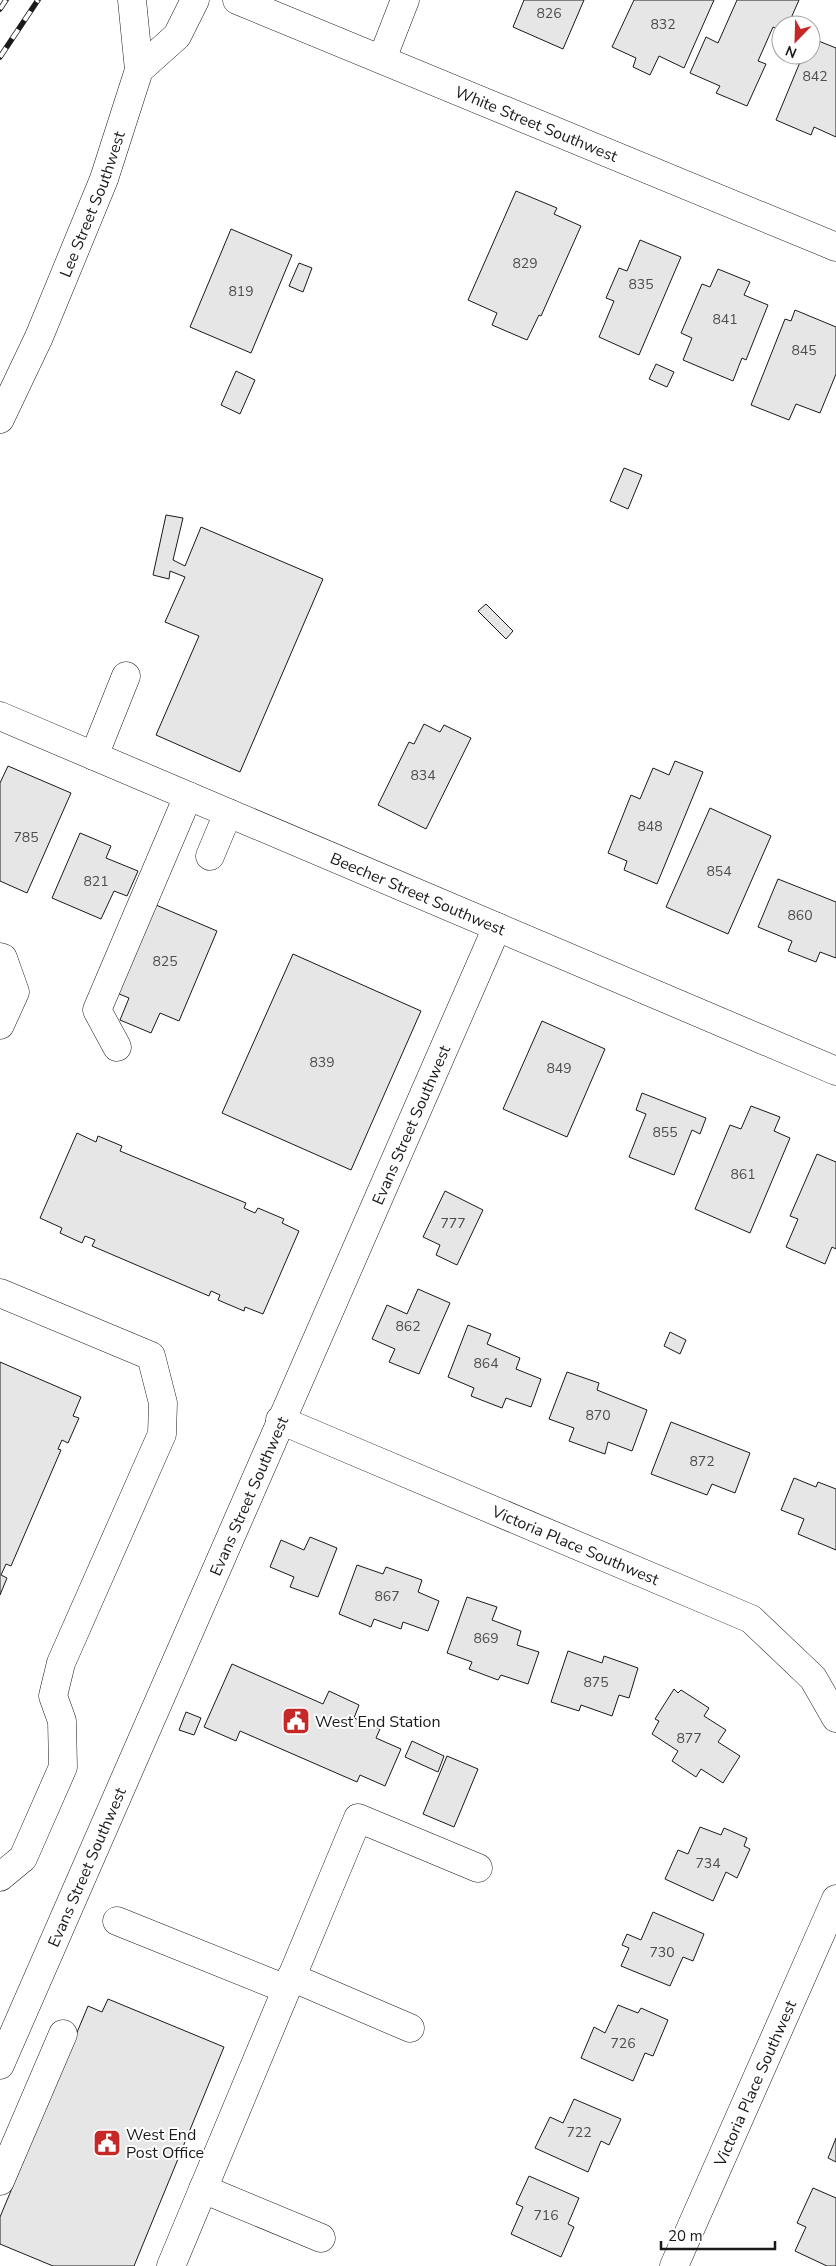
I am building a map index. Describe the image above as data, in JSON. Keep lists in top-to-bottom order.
{
  "streets": {
    "street": [
      "White Street Southwest",
      "Lee Street Southwest",
      "Beecher Street Southwest",
      "Evans Street Southwest",
      "Victoria Place Southwest"
    ]
  },
  "crossings": [
    ["Beecher Street Southwest", "Evans Street Southwest"],
    ["Evans Street Southwest", "Victoria Place Southwest"]
  ],
  "places": {
    "public building": ["West End Station", "West End Post Office"]
  },
  "house_numbers": [
    "826",
    "832",
    "842",
    "829",
    "835",
    "819",
    "841",
    "845",
    "834",
    "848",
    "785",
    "854",
    "821",
    "860",
    "825",
    "839",
    "849",
    "855",
    "861",
    "777",
    "862",
    "864",
    "870",
    "872",
    "867",
    "869",
    "875",
    "877",
    "734",
    "730",
    "726",
    "722",
    "716"
  ],
  "scale_bar": "20 m",
  "north": "bottom left"
}
